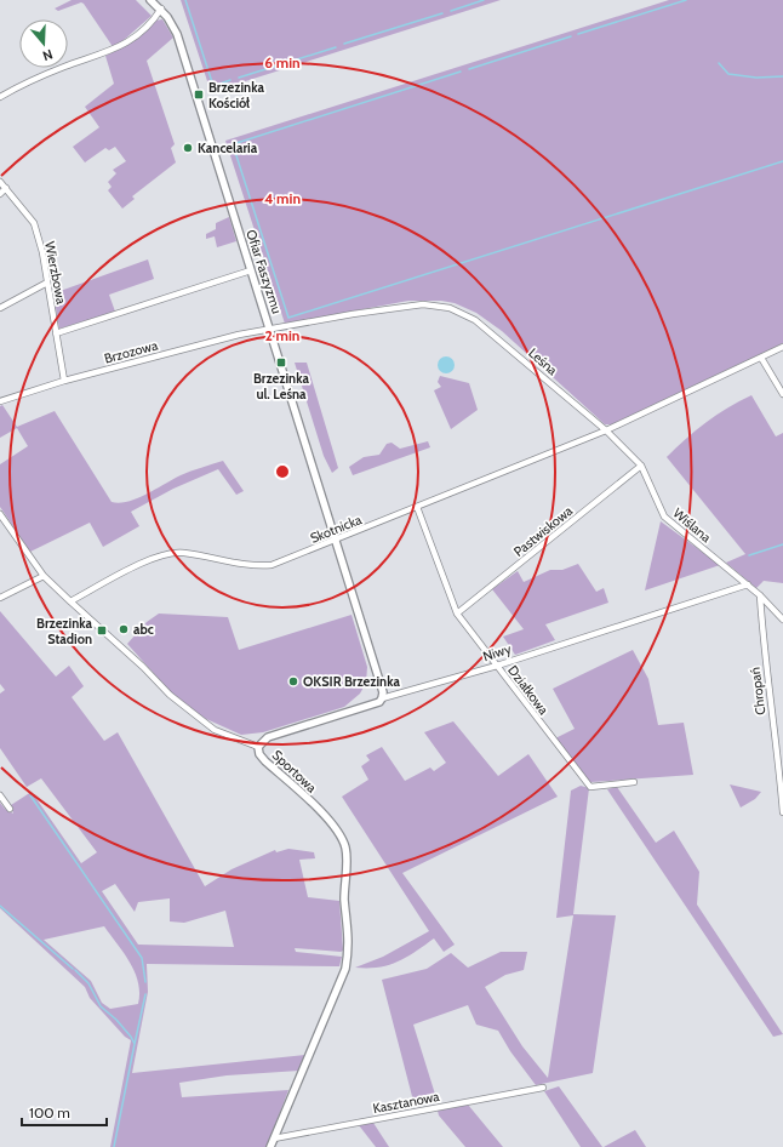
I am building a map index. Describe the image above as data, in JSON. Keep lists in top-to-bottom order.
{
  "streets": {
    "street": [
      "Ofiar Faszyzmu",
      "Wierzbowa",
      "Brzozowa",
      "Leśna",
      "Wiślana",
      "Skotnicka",
      "Pastwiskowa",
      "Niwy",
      "Działkowa",
      "Chropań",
      "Sportowa",
      "Kasztanowa"
    ]
  },
  "crossings": [
    ["Ofiar Faszyzmu", "Brzozowa"],
    ["Ofiar Faszyzmu", "Leśna"],
    ["Ofiar Faszyzmu", "Skotnicka"],
    ["Ofiar Faszyzmu", "Niwy"],
    ["Wierzbowa", "Brzozowa"],
    ["Brzozowa", "Leśna"],
    ["Leśna", "Wiślana"],
    ["Leśna", "Skotnicka"],
    ["Wiślana", "Skotnicka"],
    ["Wiślana", "Pastwiskowa"],
    ["Wiślana", "Niwy"],
    ["Wiślana", "Chropań"],
    ["Skotnicka", "Działkowa"],
    ["Skotnicka", "Sportowa"],
    ["Pastwiskowa", "Działkowa"],
    ["Niwy", "Działkowa"],
    ["Niwy", "Sportowa"],
    ["Sportowa", "Kasztanowa"]
  ],
  "places": {
    "transit": ["Brzezinka Kościół", "Brzezinka ul. Leśna", "Brzezinka Stadion"],
    "other": ["Kancelaria", "abc", "OKSIR Brzezinka"]
  },
  "scale_bar": "100 m",
  "north": "bottom",
  "rings": ["6 min", "4 min", "2 min"]
}
